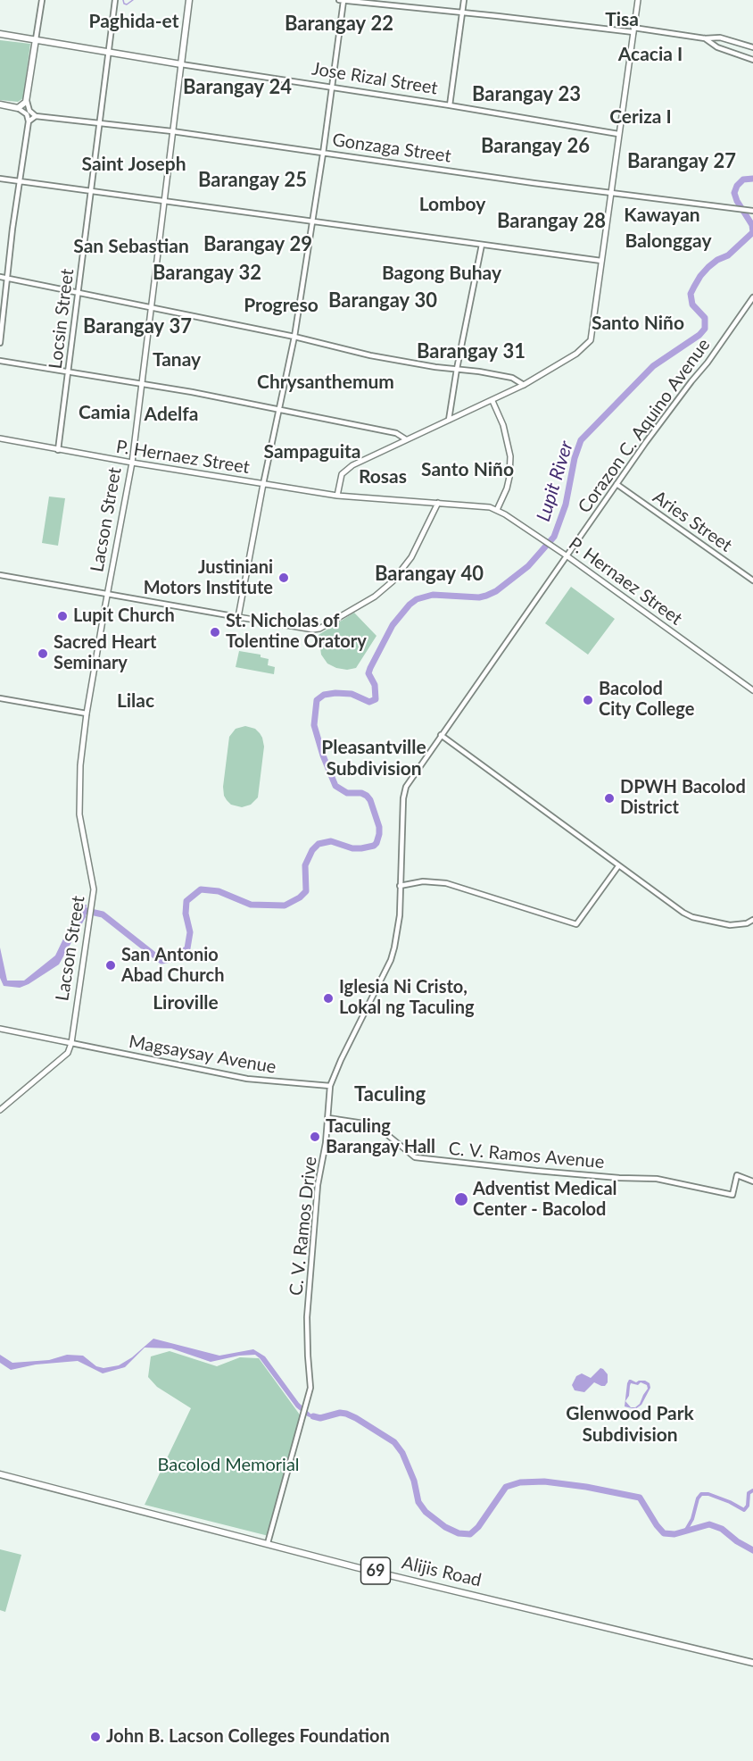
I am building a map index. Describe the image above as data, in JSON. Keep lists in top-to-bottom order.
{
  "streets": {
    "main road": [
      "Jose Rizal Street",
      "P. Hernaez Street",
      "Lacson Street",
      "69",
      "Alijis Road"
    ],
    "street": [
      "Gonzaga Street",
      "Locsin Street",
      "Corazon C. Aquino Avenue",
      "Aries Street",
      "Magsaysay Avenue",
      "C. V. Ramos Avenue",
      "C. V. Ramos Drive"
    ]
  },
  "crossings": [
    ["Jose Rizal Street", "Locsin Street"],
    ["Jose Rizal Street", "Lacson Street"],
    ["Gonzaga Street", "Locsin Street"],
    ["Gonzaga Street", "Lacson Street"],
    ["Locsin Street", "P. Hernaez Street"],
    ["Corazon C. Aquino Avenue", "P. Hernaez Street"],
    ["Corazon C. Aquino Avenue", "Aries Street"],
    ["Corazon C. Aquino Avenue", "Magsaysay Avenue"],
    ["Corazon C. Aquino Avenue", "C. V. Ramos Drive"],
    ["P. Hernaez Street", "Lacson Street"],
    ["Lacson Street", "Magsaysay Avenue"],
    ["Magsaysay Avenue", "C. V. Ramos Drive"],
    ["C. V. Ramos Avenue", "C. V. Ramos Drive"],
    ["C. V. Ramos Drive", "Alijis Road"]
  ],
  "districts": [
    "Tisa",
    "Paghida-et",
    "Barangay 22",
    "Acacia I",
    "Barangay 24",
    "Barangay 23",
    "Ceriza I",
    "Barangay 26",
    "Barangay 27",
    "Saint Joseph",
    "Barangay 25",
    "Lomboy",
    "Kawayan",
    "Barangay 28",
    "Balonggay",
    "Barangay 29",
    "San Sebastian",
    "Barangay 32",
    "Bagong Buhay",
    "Barangay 30",
    "Progreso",
    "Santo Niño",
    "Barangay 37",
    "Barangay 31",
    "Tanay",
    "Chrysanthemum",
    "Camia",
    "Adelfa",
    "Sampaguita",
    "Santo Niño",
    "Rosas",
    "Barangay 40",
    "Lilac",
    "Pleasantville Subdivision",
    "Liroville",
    "Taculing",
    "Glenwood Park Subdivision"
  ],
  "water": ["Lupit River"],
  "parks": ["Bacolod Memorial"],
  "places": [
    "Justiniani Motors Institute",
    "Lupit Church",
    "St. Nicholas of Tolentine Oratory",
    "Sacred Heart Seminary",
    "Bacolod City College",
    "DPWH Bacolod District",
    "San Antonio Abad Church",
    "Iglesia Ni Cristo, Lokal ng Taculing",
    "Taculing Barangay Hall",
    "Adventist Medical Center - Bacolod",
    "John B. Lacson Colleges Foundation"
  ]
}
